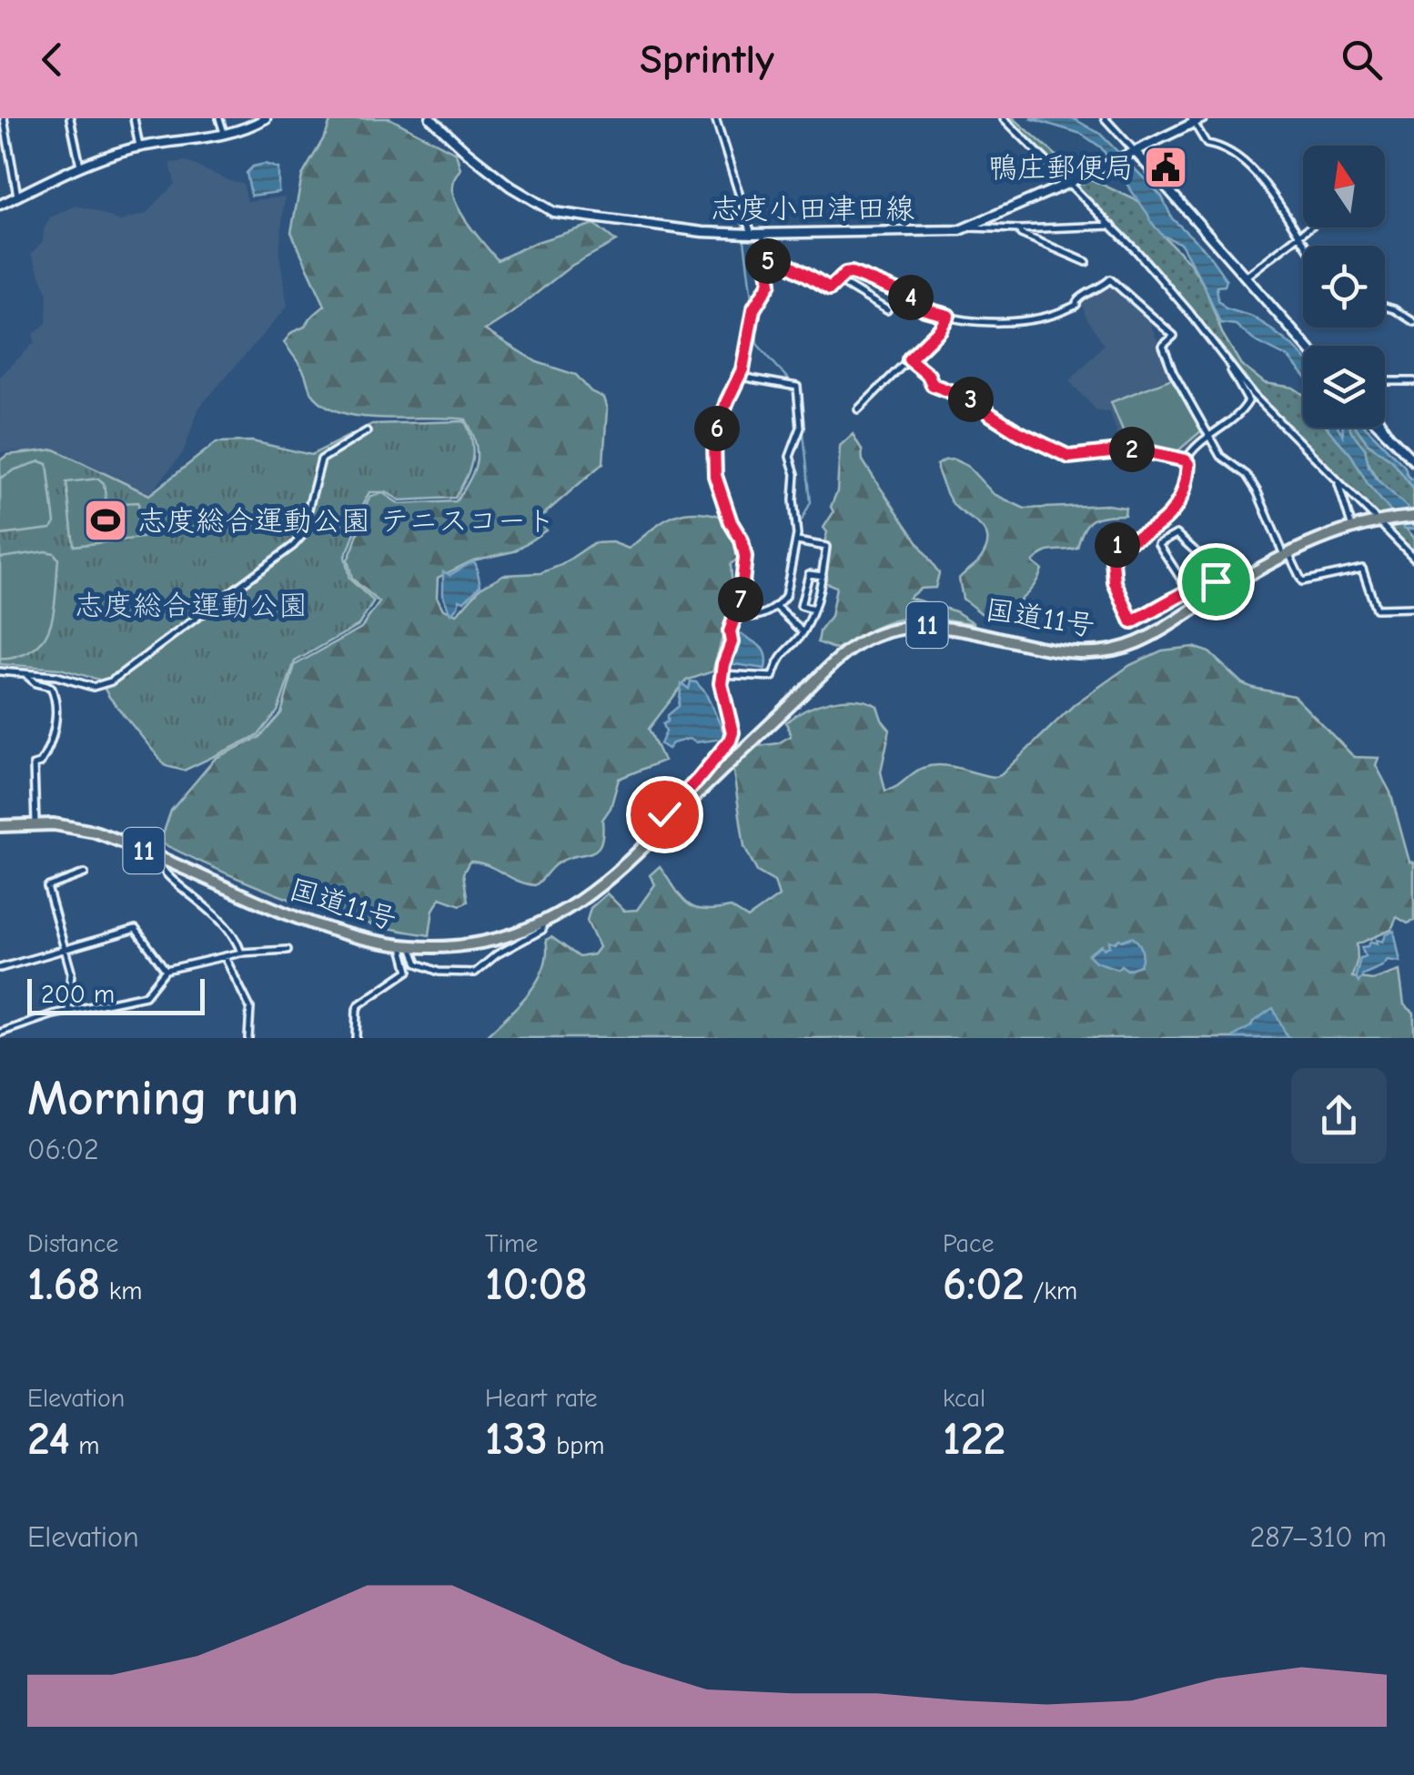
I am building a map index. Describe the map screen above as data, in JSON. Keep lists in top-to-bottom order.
{
  "streets": {
    "highway": ["国道11号", "11"],
    "main road": ["志度小田津田線"]
  },
  "parks": ["志度総合運動公園"],
  "places": {
    "public building": ["鴨庄郵便局"],
    "sports": ["志度総合運動公園 テニスコート"]
  },
  "scale_bar": "200 m",
  "north": "top",
  "page": {
    "header": "Sprintly",
    "pins": [
      "5",
      "4",
      "3",
      "6",
      "2",
      "1",
      "7"
    ],
    "scale": "200 m",
    "heading": ["Morning run", "06:02"],
    "stats": [
      ["Distance", "1.68 km"],
      ["Time", "10:08"],
      ["Pace", "6:02 /km"],
      ["Elevation", "24 m"],
      ["Heart rate", "133 bpm"],
      ["kcal", "122"]
    ],
    "chart": ["Elevation", "287–310 m"]
  }
}
